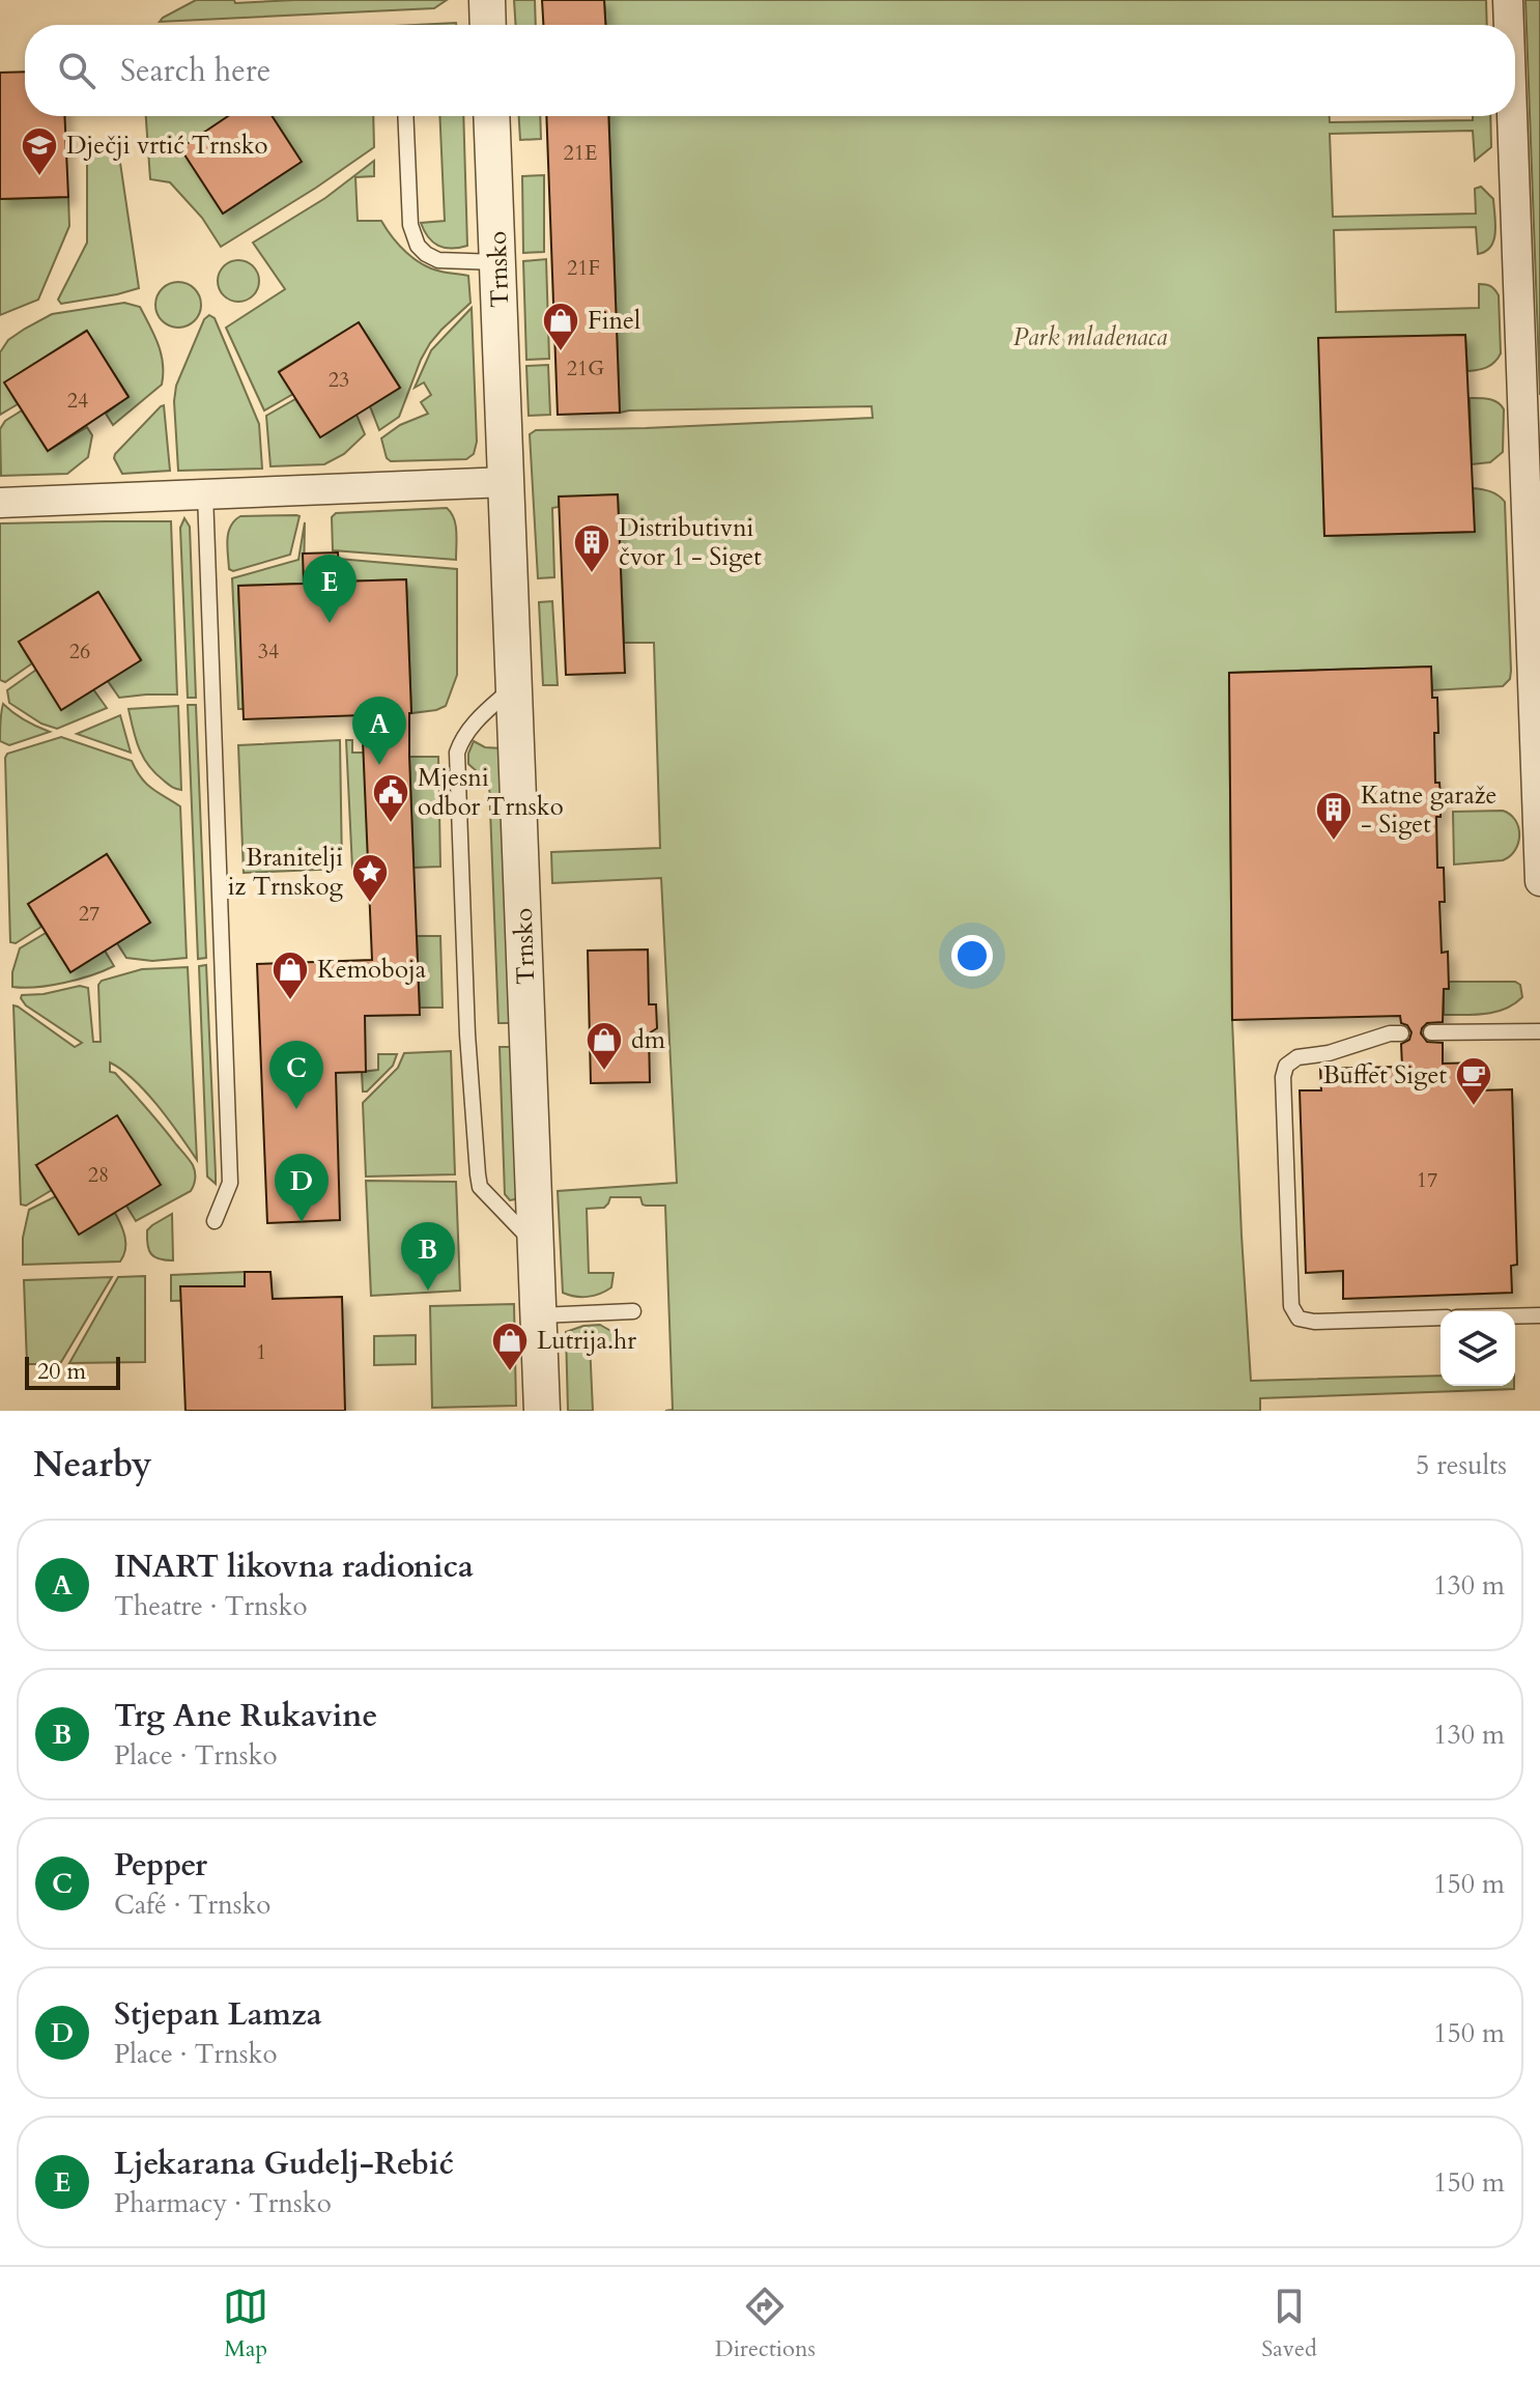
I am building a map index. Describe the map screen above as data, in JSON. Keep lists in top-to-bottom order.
{
  "streets": {
    "street": ["Trnsko"]
  },
  "parks": ["Park mladenaca"],
  "places": {
    "school or university": ["Dječji vrtić Trnsko"],
    "shop": [
      "Finel",
      "Kemoboja",
      "dm",
      "Lutrija.hr"
    ],
    "building": ["Distributivni čvor 1 - Siget", "Katne garaže - Siget"],
    "public building": ["Mjesni odbor Trnsko"],
    "place": ["Branitelji iz Trnskog"],
    "cafe": ["Buffet Siget"]
  },
  "house_numbers": [
    "21E",
    "21F",
    "21G",
    "23",
    "24",
    "26",
    "34",
    "27",
    "28",
    "17",
    "1"
  ],
  "scale_bar": "20 m",
  "page": {
    "search": "Search here",
    "pins": [
      "E",
      "A",
      "C",
      "D",
      "B"
    ],
    "scale": "20 m",
    "heading": ["Nearby", "5 results"],
    "list": [
      {
        "mark": "A",
        "name": "INART likovna radionica",
        "note": "Theatre · Trnsko",
        "value": "130 m"
      },
      {
        "mark": "B",
        "name": "Trg Ane Rukavine",
        "note": "Place · Trnsko",
        "value": "130 m"
      },
      {
        "mark": "C",
        "name": "Pepper",
        "note": "Café · Trnsko",
        "value": "150 m"
      },
      {
        "mark": "D",
        "name": "Stjepan Lamza",
        "note": "Place · Trnsko",
        "value": "150 m"
      },
      {
        "mark": "E",
        "name": "Ljekarana Gudelj-Rebić",
        "note": "Pharmacy · Trnsko",
        "value": "150 m"
      }
    ],
    "nav": ["Map", "Directions", "Saved"]
  }
}
